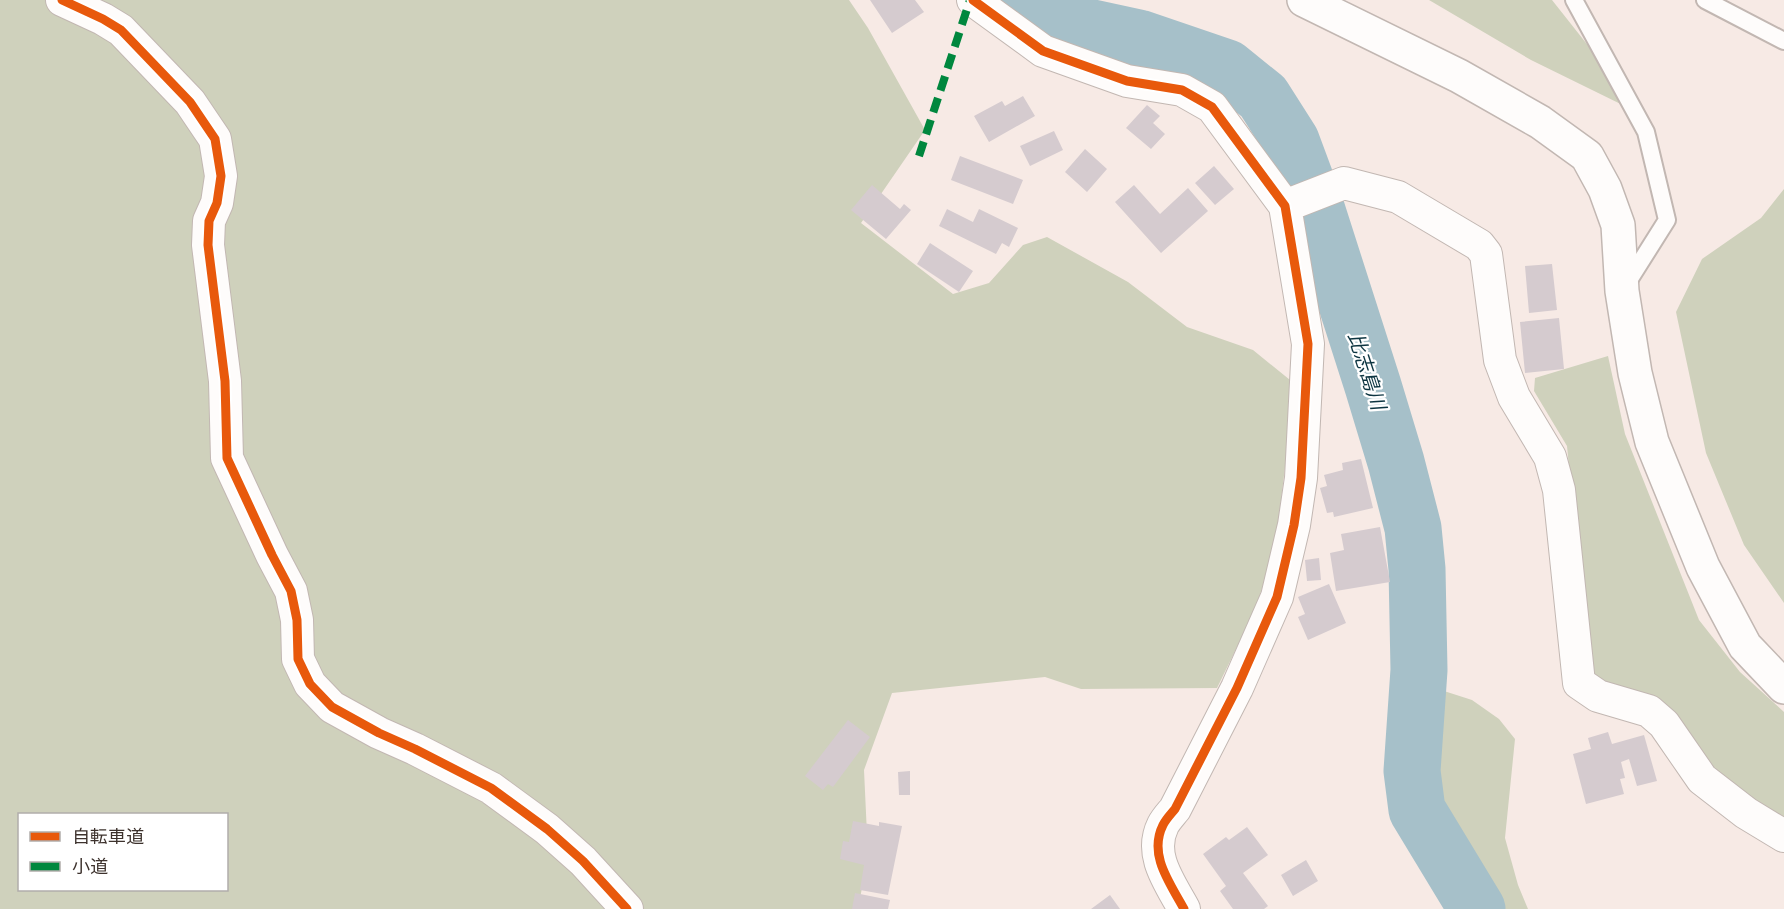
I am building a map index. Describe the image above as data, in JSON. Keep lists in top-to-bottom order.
{
  "water": ["比志島川"],
  "legend": ["自転車道", "小道"]
}
